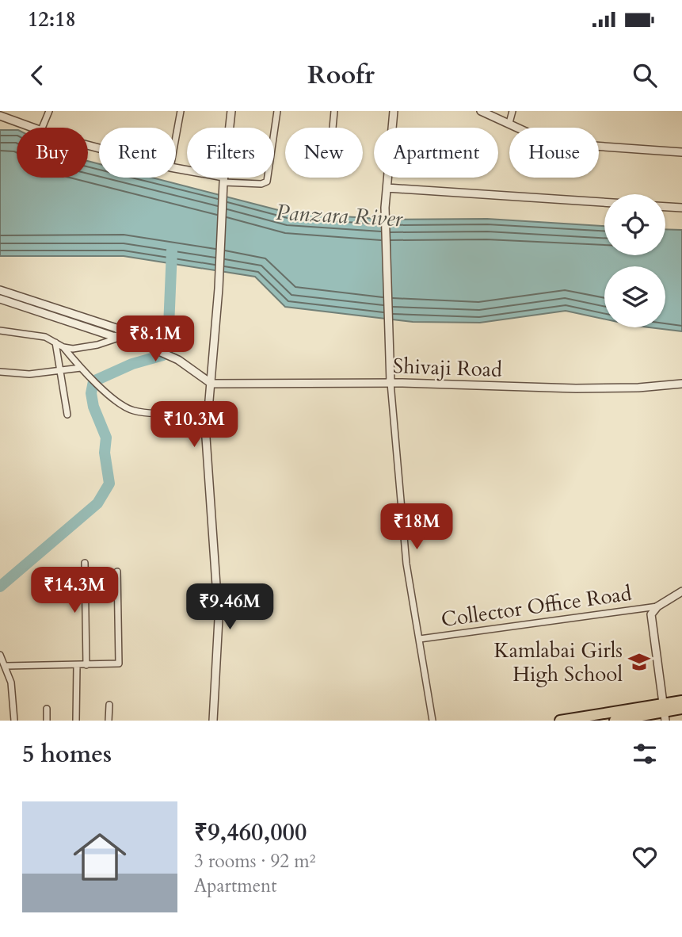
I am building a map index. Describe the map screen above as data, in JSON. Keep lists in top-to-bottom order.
{
  "streets": {
    "street": ["Shivaji Road", "Collector Office Road"]
  },
  "water": ["Panzara River"],
  "places": {
    "school or university": ["Kamlabai Girls High School"]
  },
  "page": {
    "status": "12:18",
    "header": "Roofr",
    "chip": [
      "Buy",
      "Rent",
      "Filters",
      "New",
      "Apartment",
      "House"
    ],
    "price": [
      "₹8.1M",
      "₹10.3M",
      "₹18M",
      "₹14.3M",
      "₹9.46M"
    ],
    "heading": "5 homes",
    "list": [
      {
        "name": "₹9,460,000",
        "note": "3 rooms · 92 m² · Apartment"
      }
    ]
  }
}
